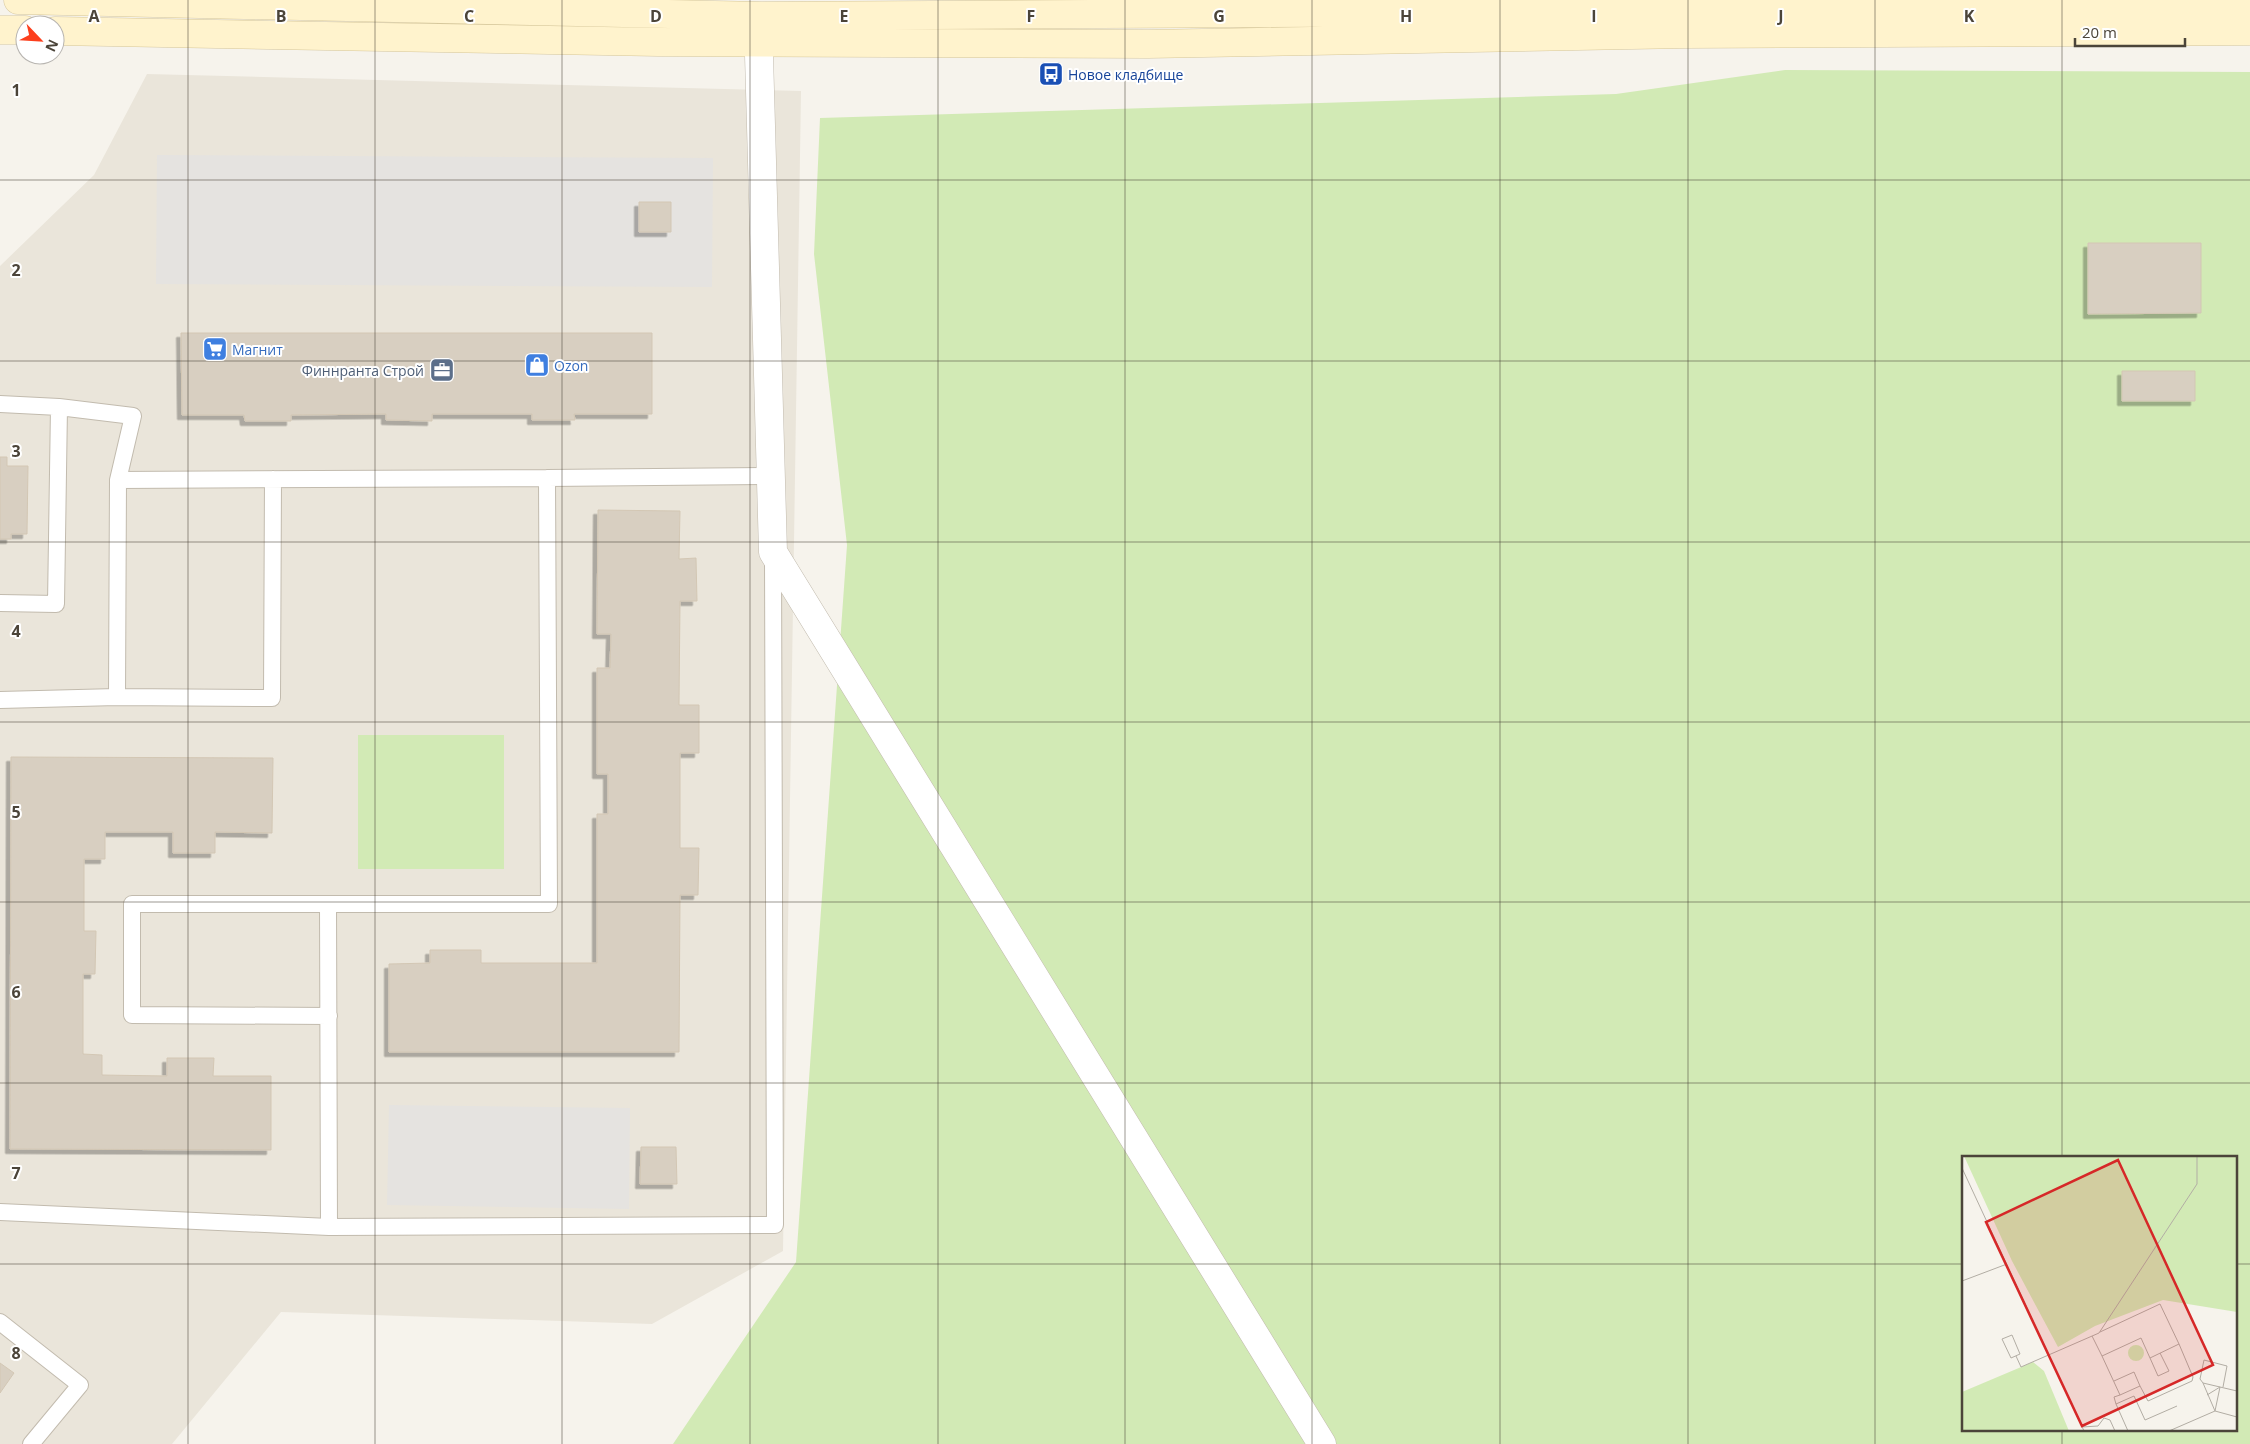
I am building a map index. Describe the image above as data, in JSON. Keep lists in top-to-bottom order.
{
  "places": {
    "bus stop": ["Новое кладбище"],
    "supermarket": ["Магнит"],
    "shop": ["Ozon"],
    "office": ["Финнранта Строй"]
  },
  "scale_bar": "20 m",
  "north": "bottom right",
  "grid": {
    "columns": [
      "A",
      "B",
      "C",
      "D",
      "E",
      "F",
      "G",
      "H",
      "I",
      "J",
      "K"
    ],
    "rows": [
      "1",
      "2",
      "3",
      "4",
      "5",
      "6",
      "7",
      "8"
    ]
  }
}
